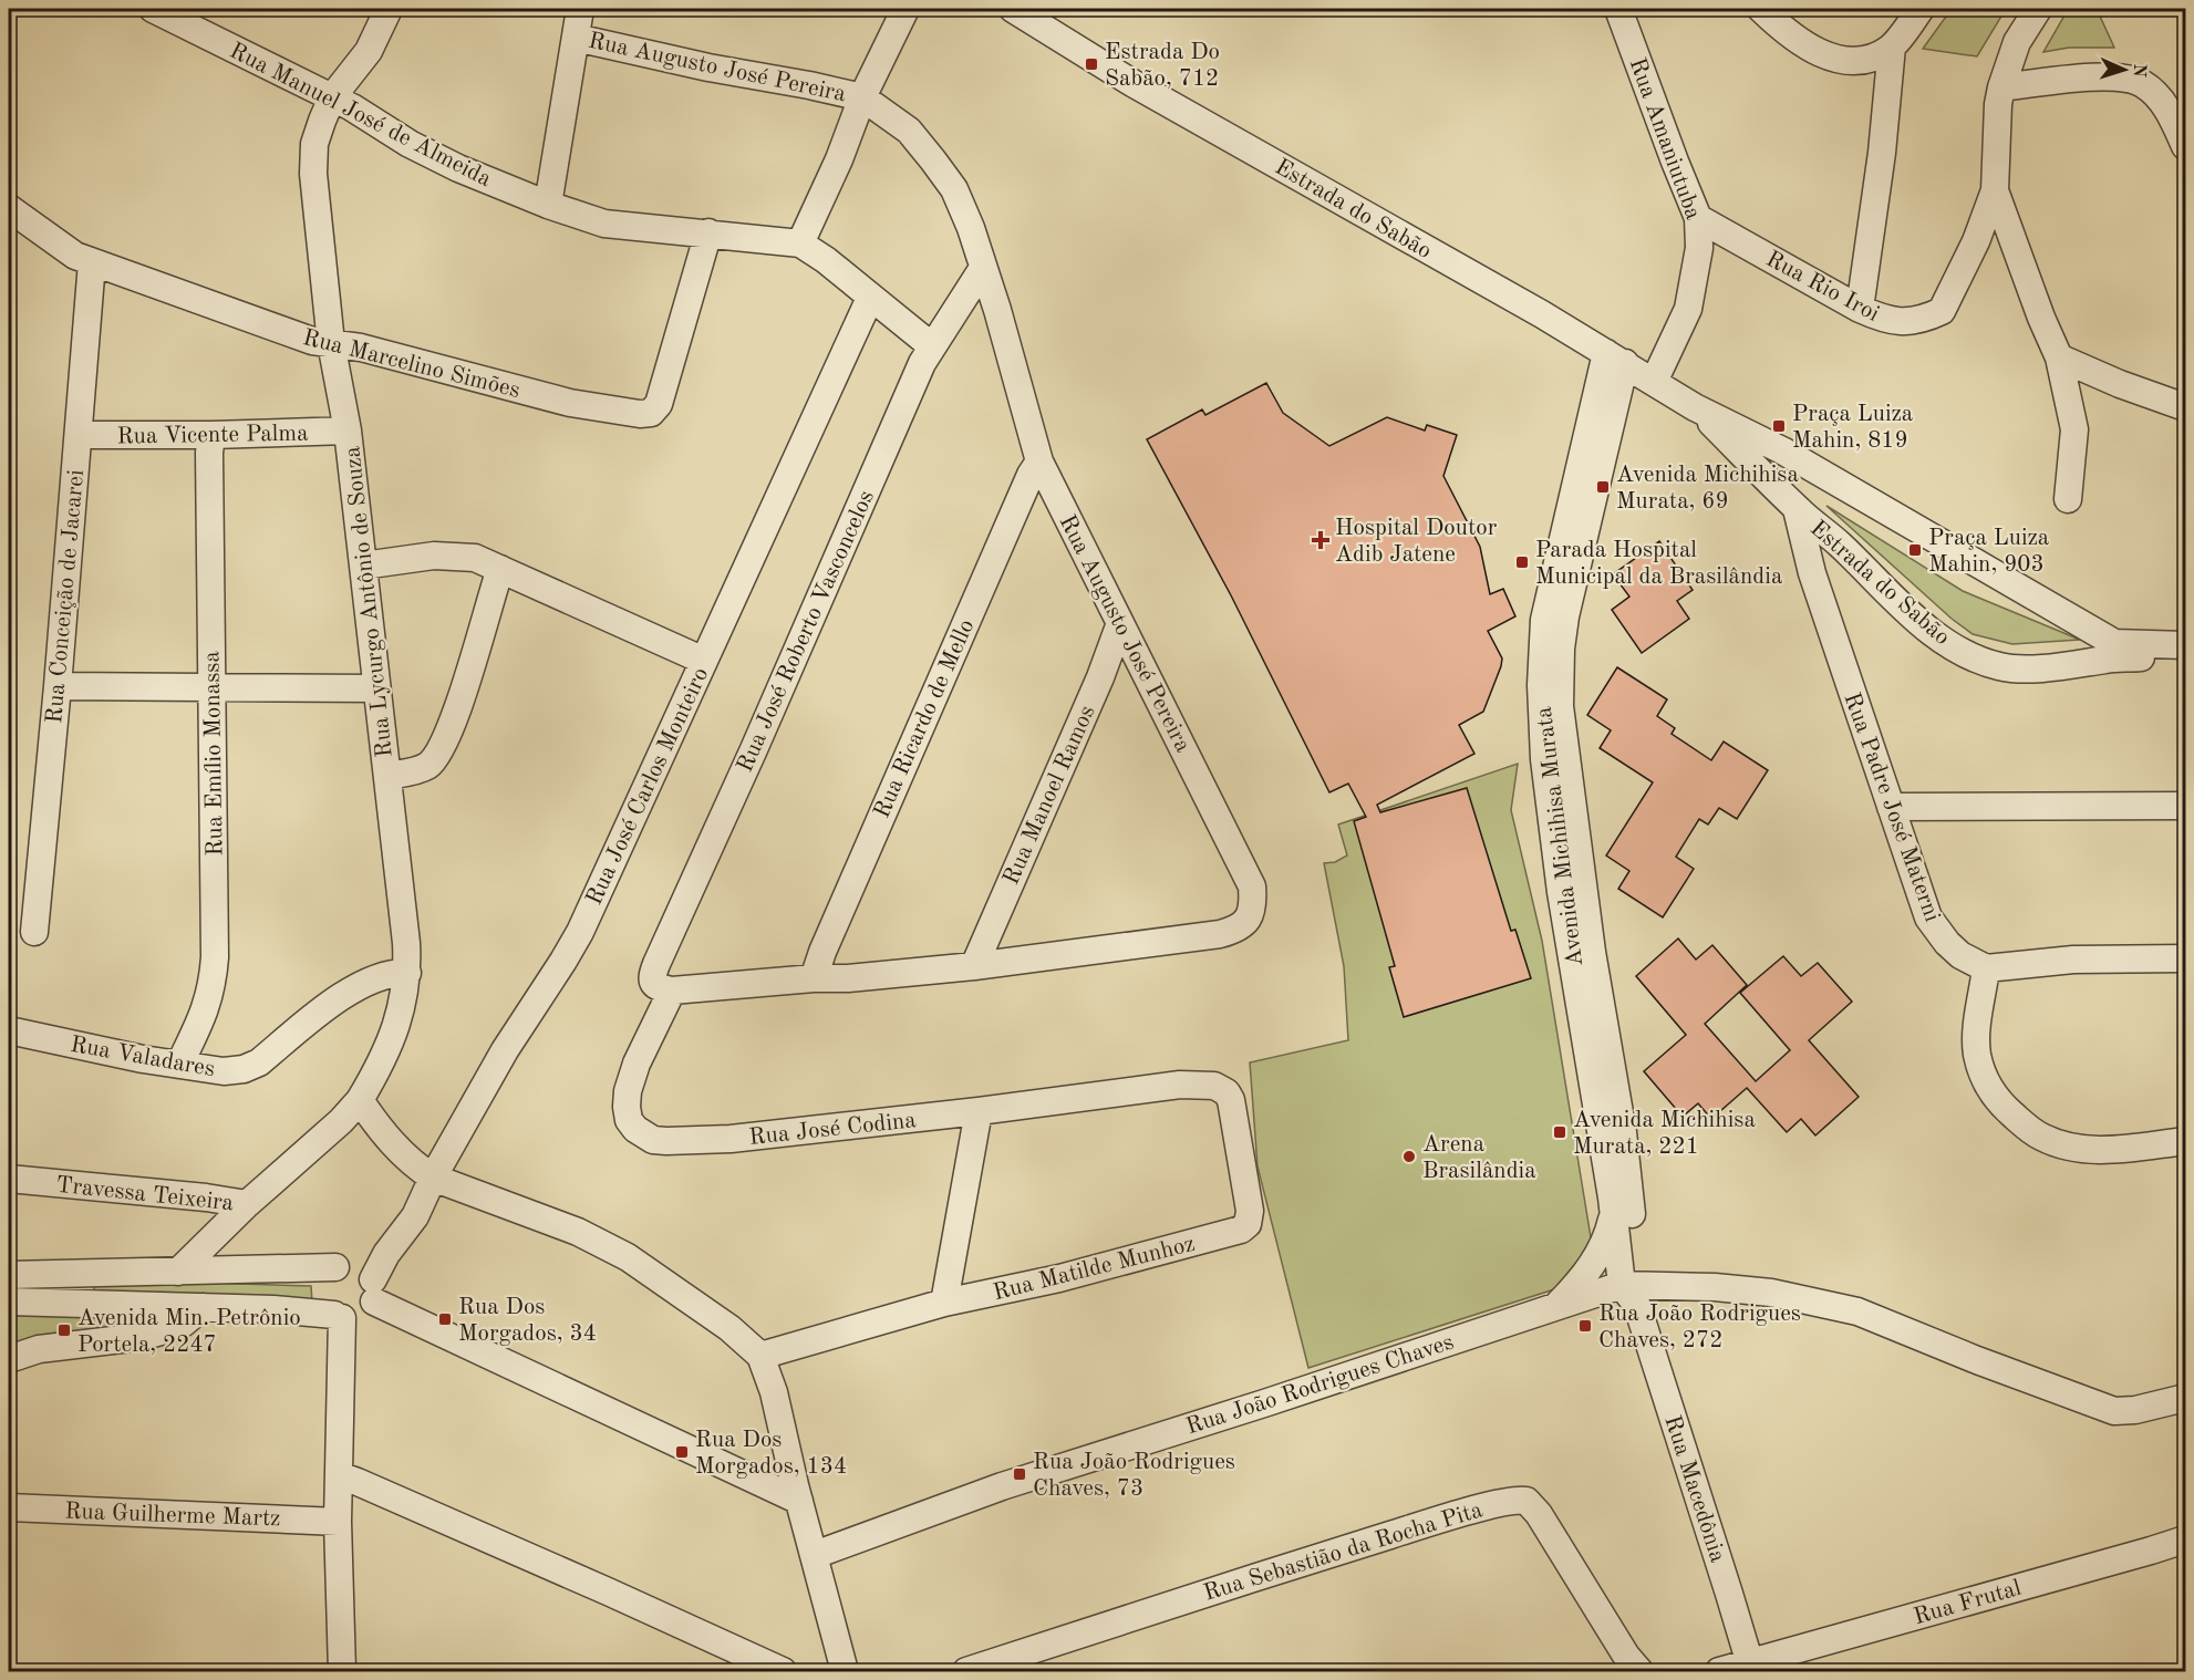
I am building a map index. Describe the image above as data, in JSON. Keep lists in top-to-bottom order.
{
  "streets": {
    "street": [
      "Rua Augusto José Pereira",
      "Rua Manuel José de Almeida",
      "Rua Amaniutuba",
      "Estrada do Sabão",
      "Rua Rio Iroi",
      "Rua Marcelino Simões",
      "Rua Vicente Palma",
      "Rua Conceição de Jacarei",
      "Rua Lycurgo Antônio de Souza",
      "Rua José Roberto Vasconcelos",
      "Rua Ricardo de Mello",
      "Rua Emílio Monassa",
      "Rua José Carlos Monteiro",
      "Rua Manoel Ramos",
      "Rua Padre José Materni",
      "Avenida Michihisa Murata",
      "Rua Valadares",
      "Rua José Codina",
      "Travessa Teixeira",
      "Rua Matilde Munhoz",
      "Rua João Rodrigues Chaves",
      "Rua Macedônia",
      "Rua Guilherme Martz",
      "Rua Sebastião da Rocha Pita",
      "Rua Frutal"
    ]
  },
  "crossings": [
    ["Rua Augusto José Pereira", "Rua José Roberto Vasconcelos"],
    ["Rua Augusto José Pereira", "Rua Ricardo de Mello"],
    ["Rua Augusto José Pereira", "Rua Manoel Ramos"],
    ["Rua Augusto José Pereira", "Rua José Codina"],
    ["Rua Manuel José de Almeida", "Rua Marcelino Simões"],
    ["Rua Manuel José de Almeida", "Rua Lycurgo Antônio de Souza"],
    ["Rua Manuel José de Almeida", "Rua José Roberto Vasconcelos"],
    ["Rua Manuel José de Almeida", "Rua José Carlos Monteiro"],
    ["Rua Amaniutuba", "Estrada do Sabão"],
    ["Rua Amaniutuba", "Rua Rio Iroi"],
    ["Estrada do Sabão", "Rua Padre José Materni"],
    ["Estrada do Sabão", "Avenida Michihisa Murata"],
    ["Rua Marcelino Simões", "Rua Conceição de Jacarei"],
    ["Rua Marcelino Simões", "Rua Lycurgo Antônio de Souza"],
    ["Rua Vicente Palma", "Rua Conceição de Jacarei"],
    ["Rua Vicente Palma", "Rua Lycurgo Antônio de Souza"],
    ["Rua Vicente Palma", "Rua Emílio Monassa"],
    ["Rua Lycurgo Antônio de Souza", "Rua Valadares"],
    ["Rua Lycurgo Antônio de Souza", "Travessa Teixeira"],
    ["Rua José Roberto Vasconcelos", "Rua José Codina"],
    ["Rua Emílio Monassa", "Rua Valadares"],
    ["Avenida Michihisa Murata", "Rua João Rodrigues Chaves"],
    ["Avenida Michihisa Murata", "Rua Macedônia"],
    ["Rua José Codina", "Rua Matilde Munhoz"],
    ["Rua João Rodrigues Chaves", "Rua Macedônia"],
    ["Rua Macedônia", "Rua Frutal"]
  ],
  "places": {
    "transit": [
      "Estrada Do Sabão, 712",
      "Praça Luiza Mahin, 819",
      "Avenida Michihisa Murata, 69",
      "Praça Luiza Mahin, 903",
      "Parada Hospital Municipal da Brasilândia",
      "Avenida Michihisa Murata, 221",
      "Rua Dos Morgados, 34",
      "Rua João Rodrigues Chaves, 272",
      "Avenida Min. Petrônio Portela, 2247",
      "Rua Dos Morgados, 134",
      "Rua João Rodrigues Chaves, 73"
    ],
    "health": ["Hospital Doutor Adib Jatene"],
    "other": ["Arena Brasilândia"]
  },
  "north": "right"
}
